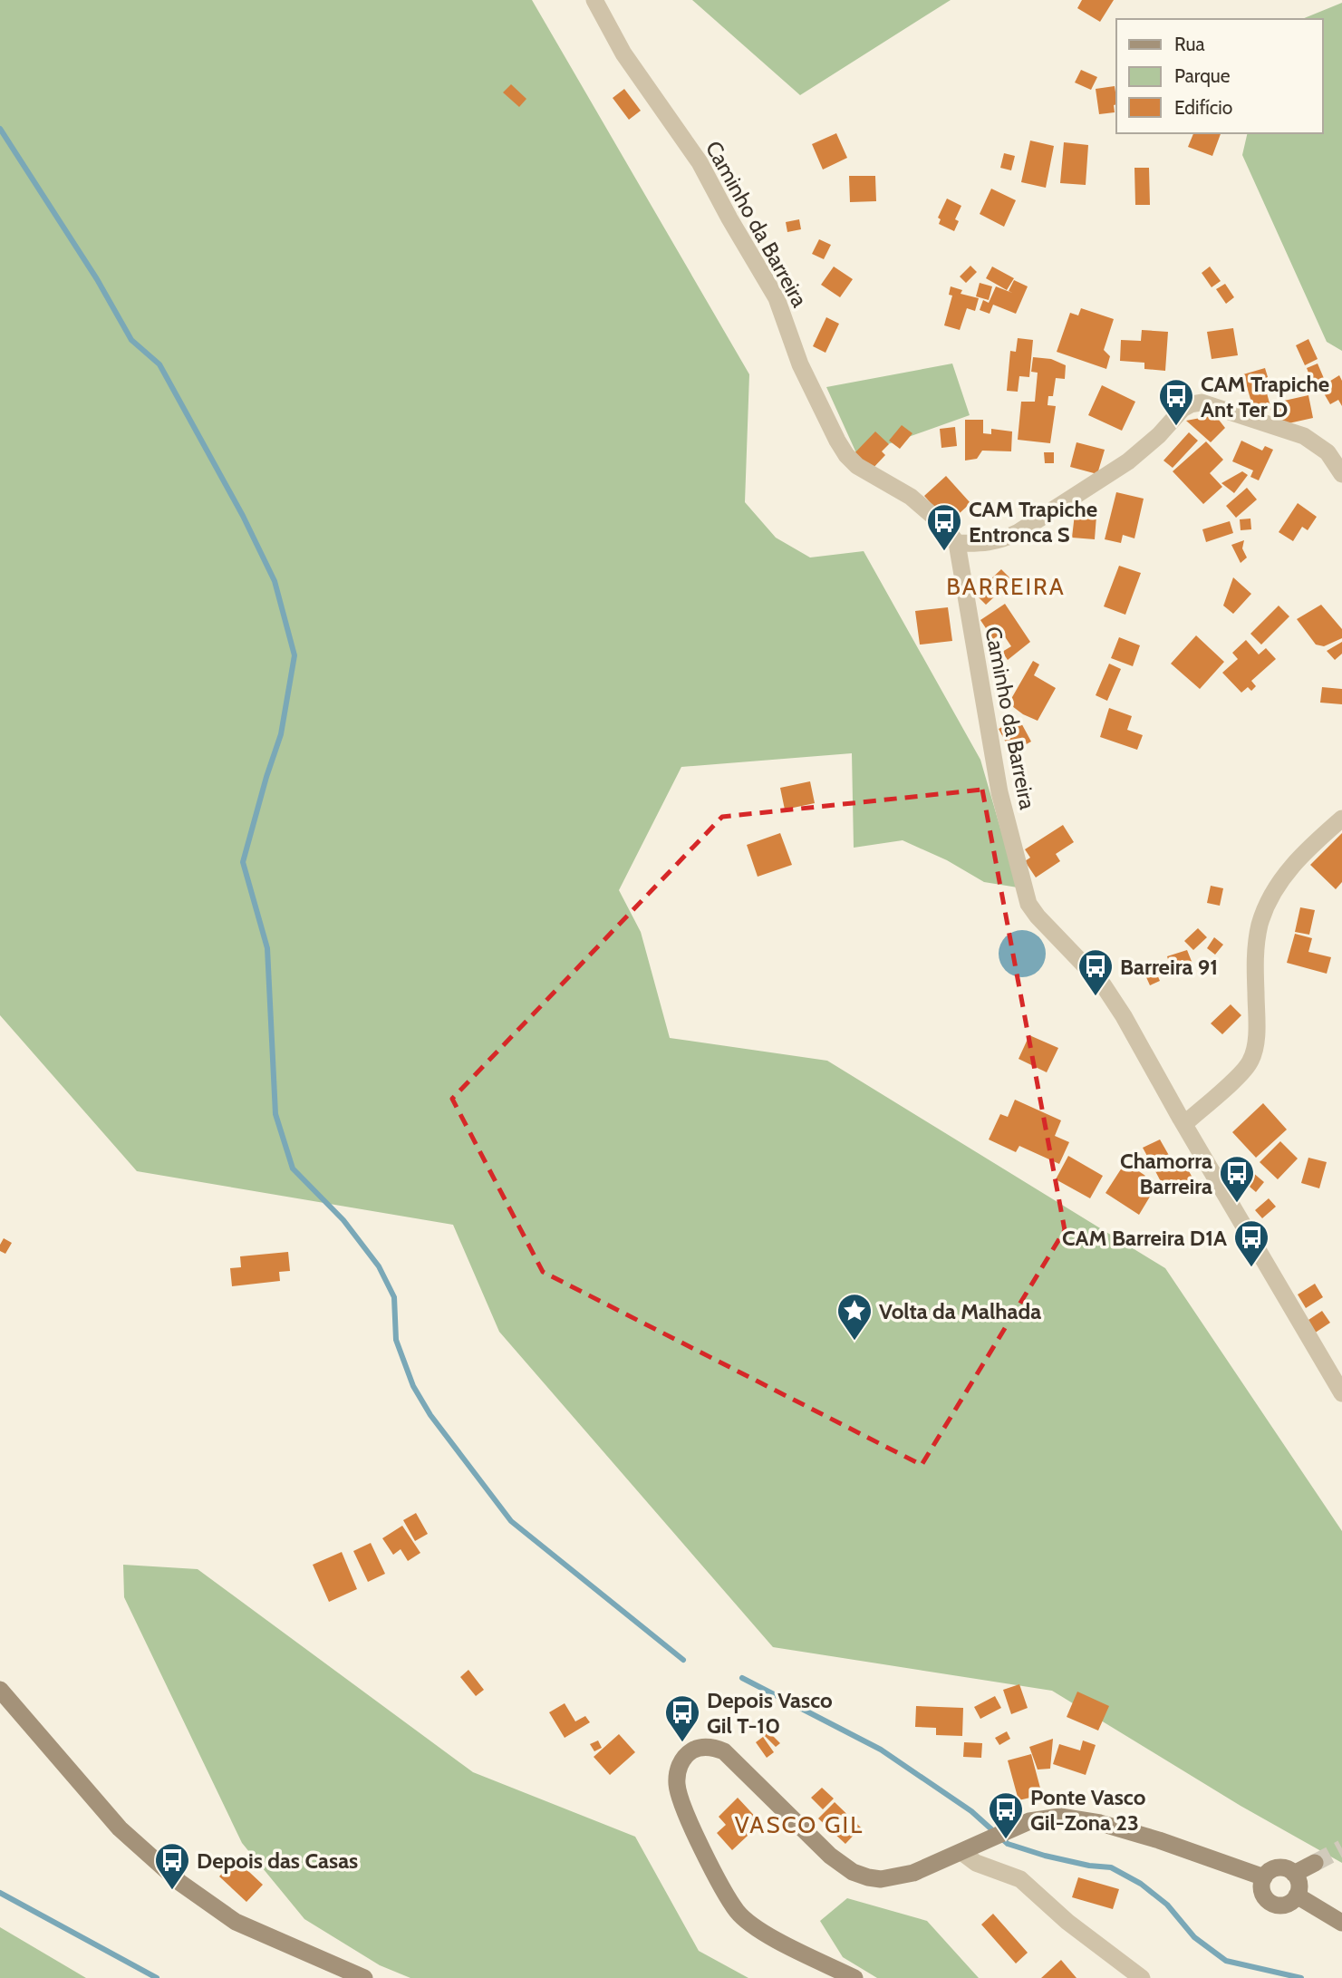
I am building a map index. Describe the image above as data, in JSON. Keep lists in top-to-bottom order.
{
  "streets": {
    "street": ["Caminho da Barreira"]
  },
  "districts": ["BARREIRA", "VASCO GIL"],
  "places": {
    "bus stop": [
      "CAM Trapiche Ant Ter D",
      "CAM Trapiche Entronca S",
      "Barreira 91",
      "Chamorra Barreira",
      "CAM Barreira D1A",
      "Depois Vasco Gil T-10",
      "Ponte Vasco Gil-Zona 23",
      "Depois das Casas"
    ],
    "place": ["Volta da Malhada"]
  },
  "legend": ["Rua", "Parque", "Edifício"]
}
